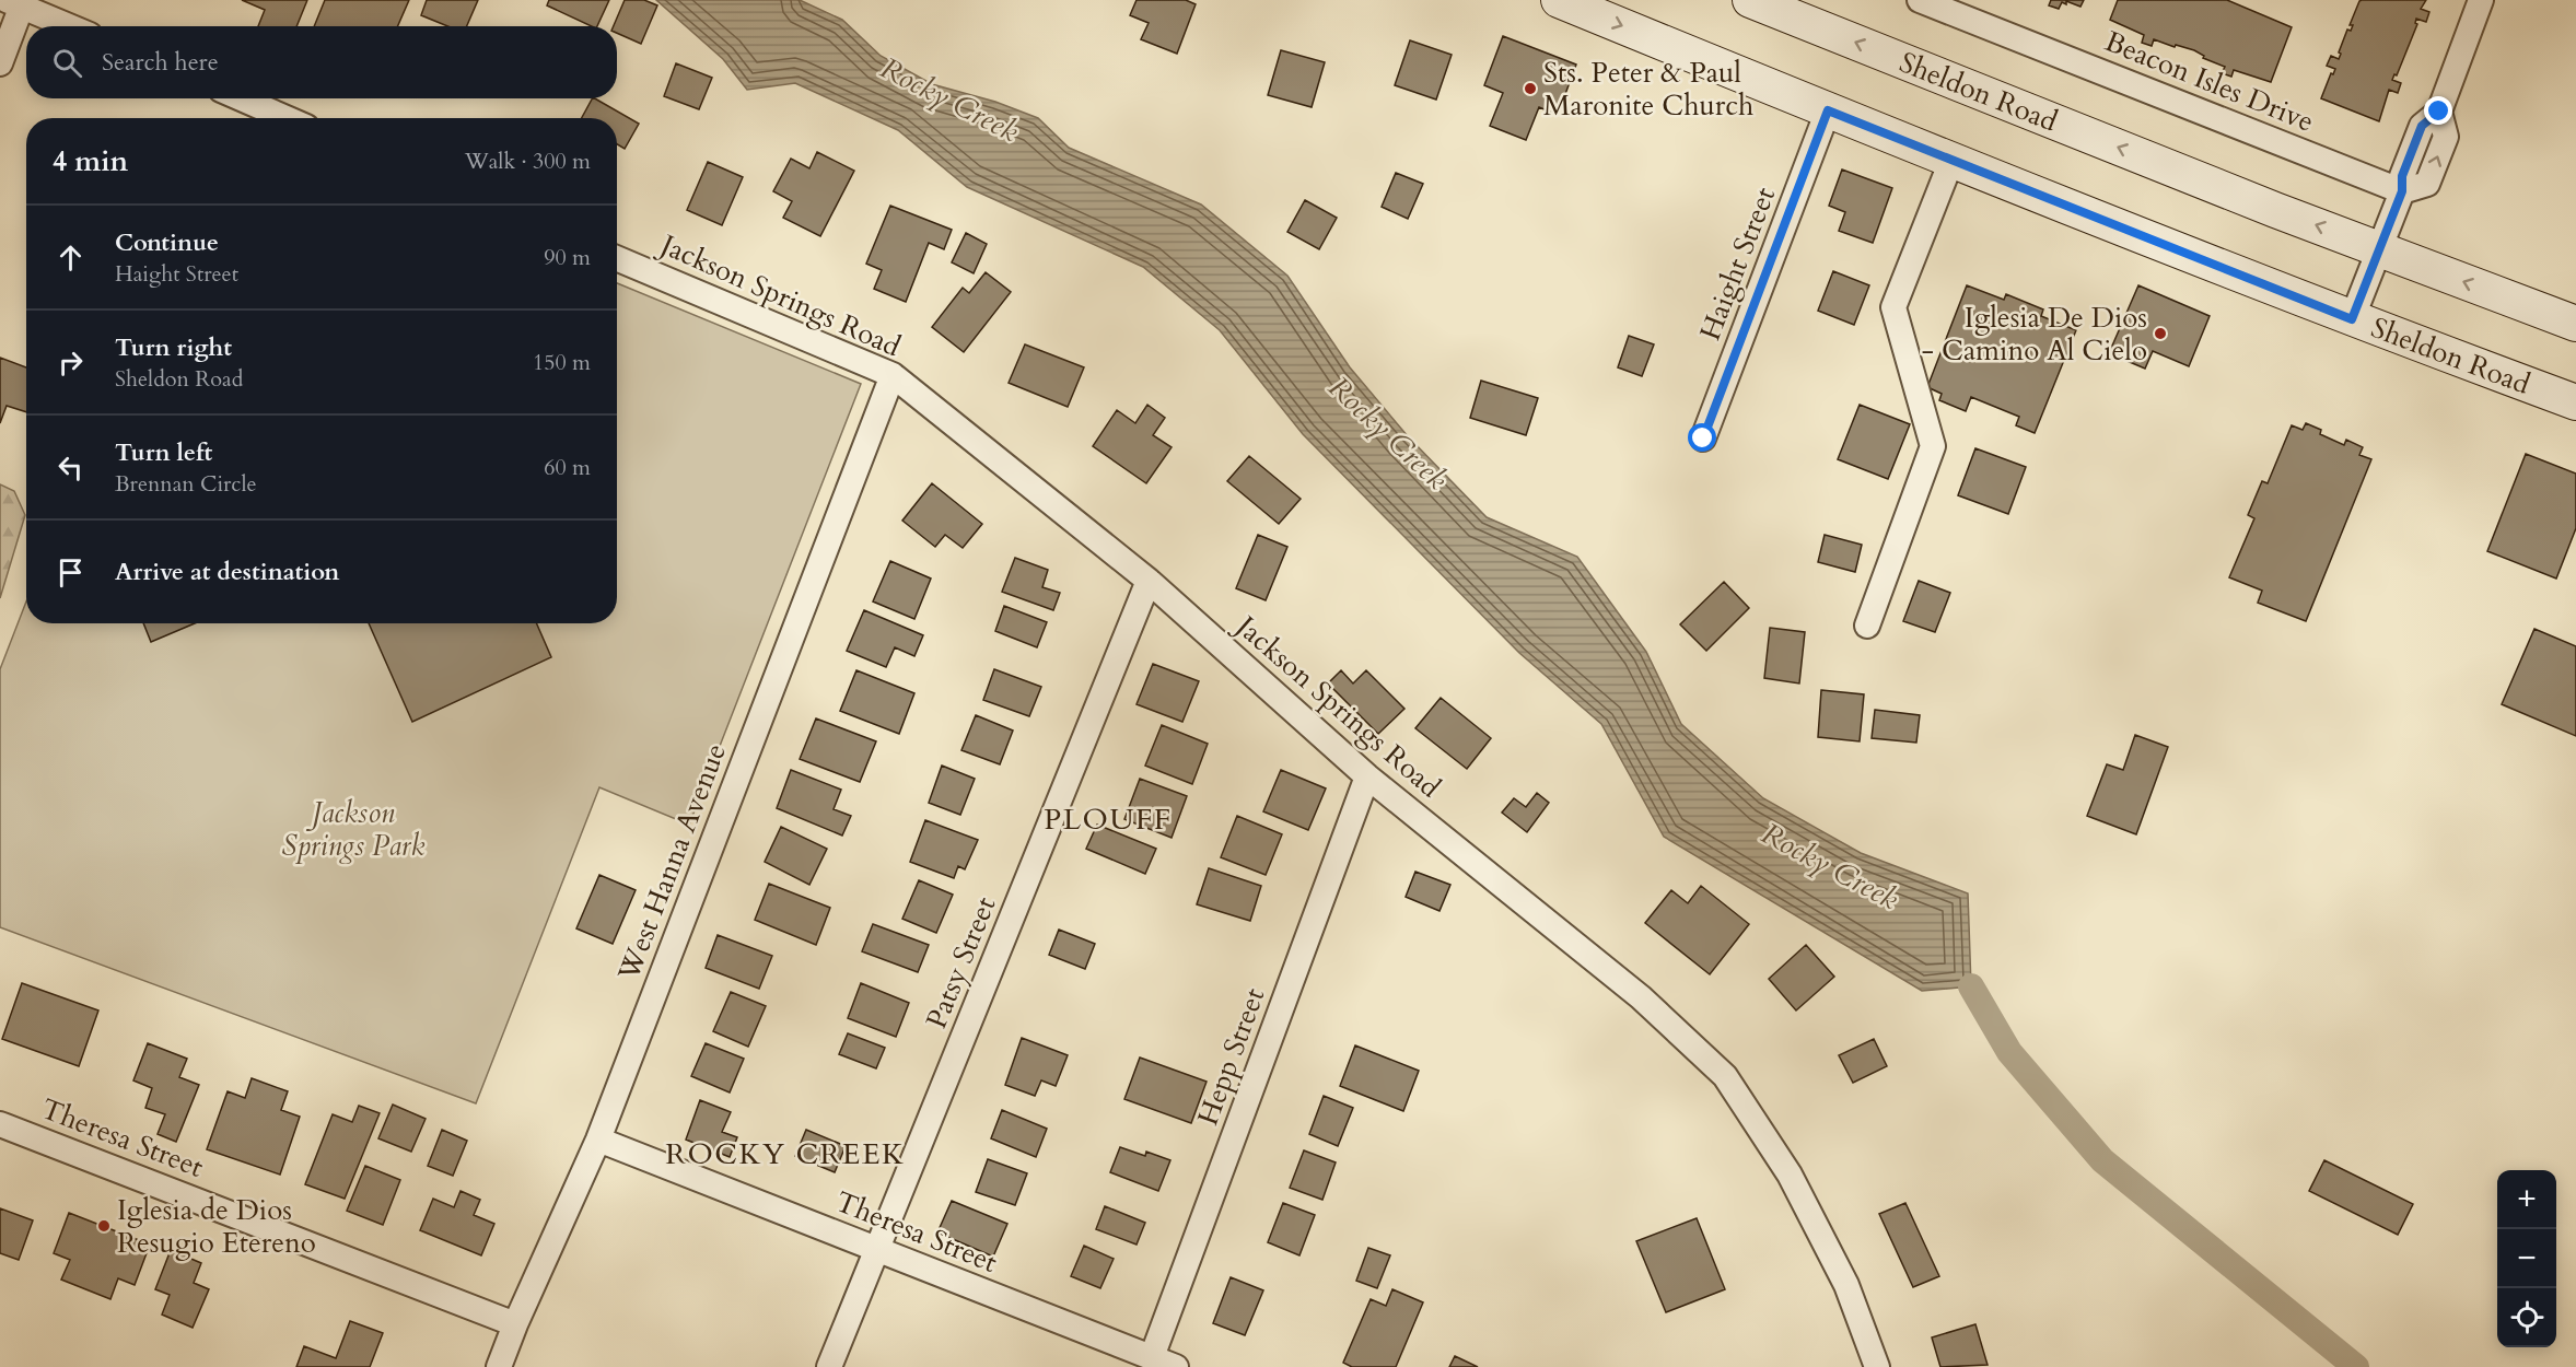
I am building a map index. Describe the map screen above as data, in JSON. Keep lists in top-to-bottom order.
{
  "streets": {
    "main road": ["Sheldon Road"],
    "street": [
      "Beacon Isles Drive",
      "Haight Street",
      "Jackson Springs Road",
      "West Hanna Avenue",
      "Patsy Street",
      "Hepp Street",
      "Theresa Street"
    ]
  },
  "crossings": [
    ["Sheldon Road", "Haight Street"],
    ["Jackson Springs Road", "West Hanna Avenue"],
    ["Jackson Springs Road", "Patsy Street"],
    ["Jackson Springs Road", "Hepp Street"],
    ["West Hanna Avenue", "Theresa Street"],
    ["Patsy Street", "Theresa Street"],
    ["Hepp Street", "Theresa Street"]
  ],
  "districts": ["PLOUFF", "ROCKY CREEK"],
  "water": ["Rocky Creek"],
  "parks": ["Jackson Springs Park"],
  "places": ["Sts. Peter & Paul Maronite Church", "Iglesia De Dios - Camino Al Cielo", "Iglesia de Dios Resugio Etereno"],
  "page": {
    "search": "Search here",
    "heading": ["4 min", "Walk · 300 m"],
    "list": [
      ["Continue", "Haight Street", "90 m"],
      ["Turn right", "Sheldon Road", "150 m"],
      ["Turn left", "Brennan Circle", "60 m"],
      "Arrive at destination"
    ],
    "map_buttons": ["+", "−"]
  }
}
